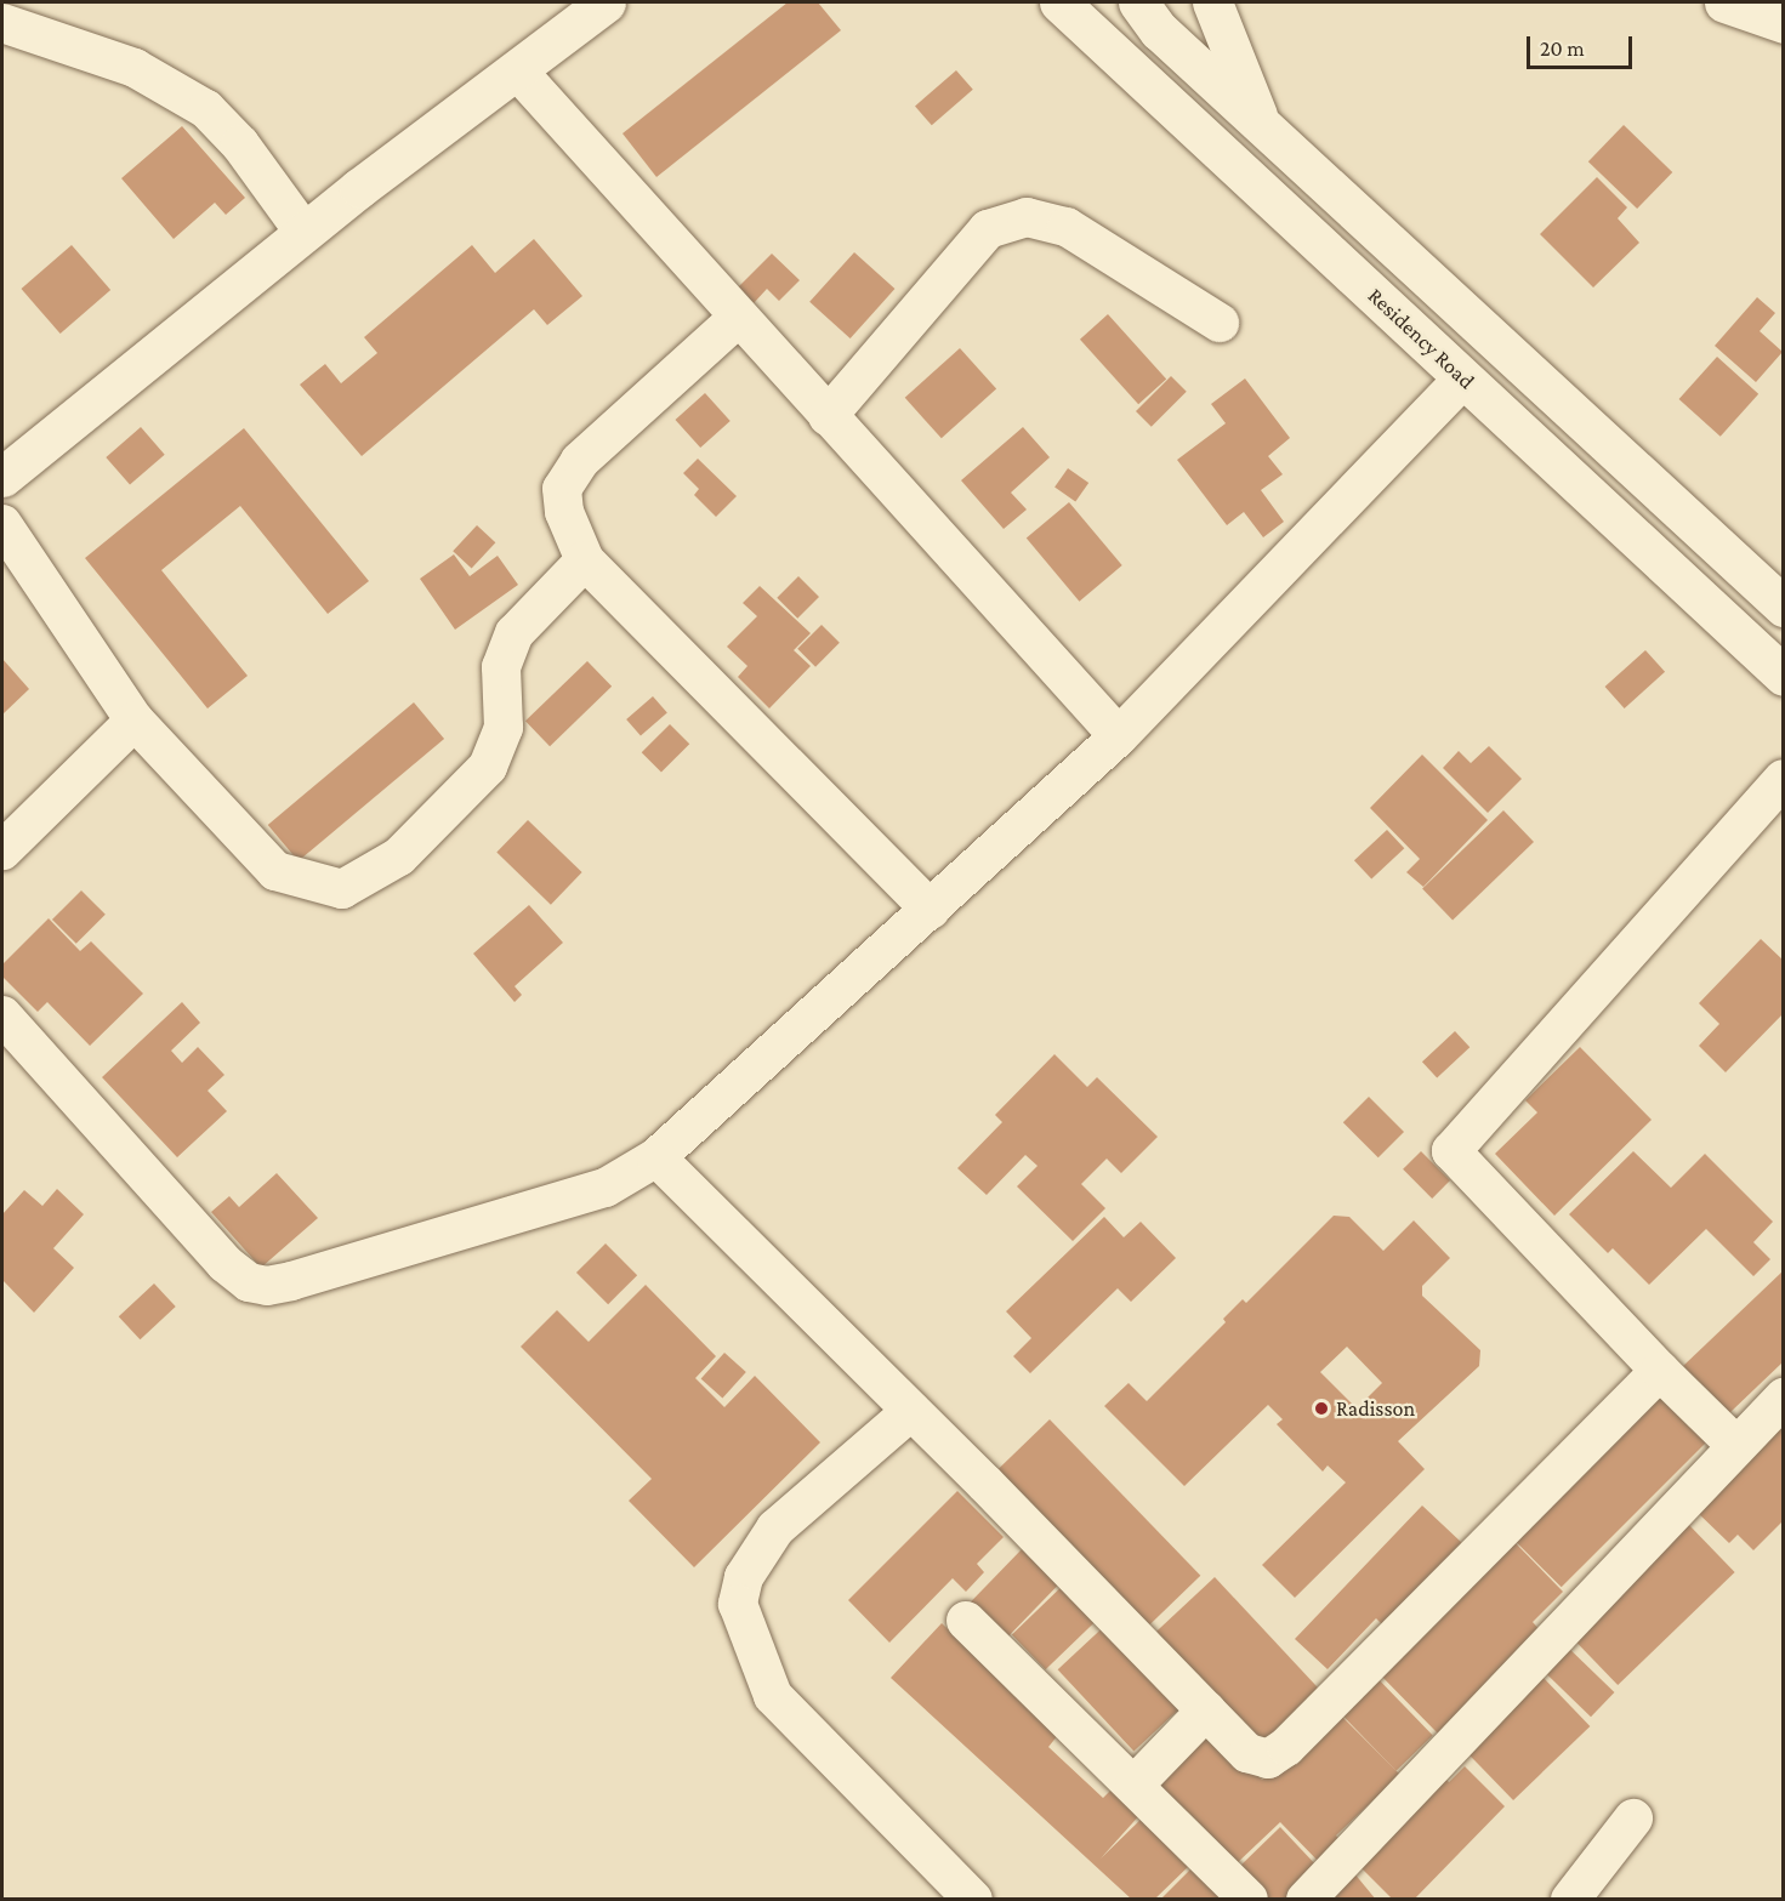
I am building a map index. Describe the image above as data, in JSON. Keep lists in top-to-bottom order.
{
  "streets": {
    "main road": ["Residency Road"]
  },
  "places": ["Radisson"],
  "scale_bar": "20 m"
}
